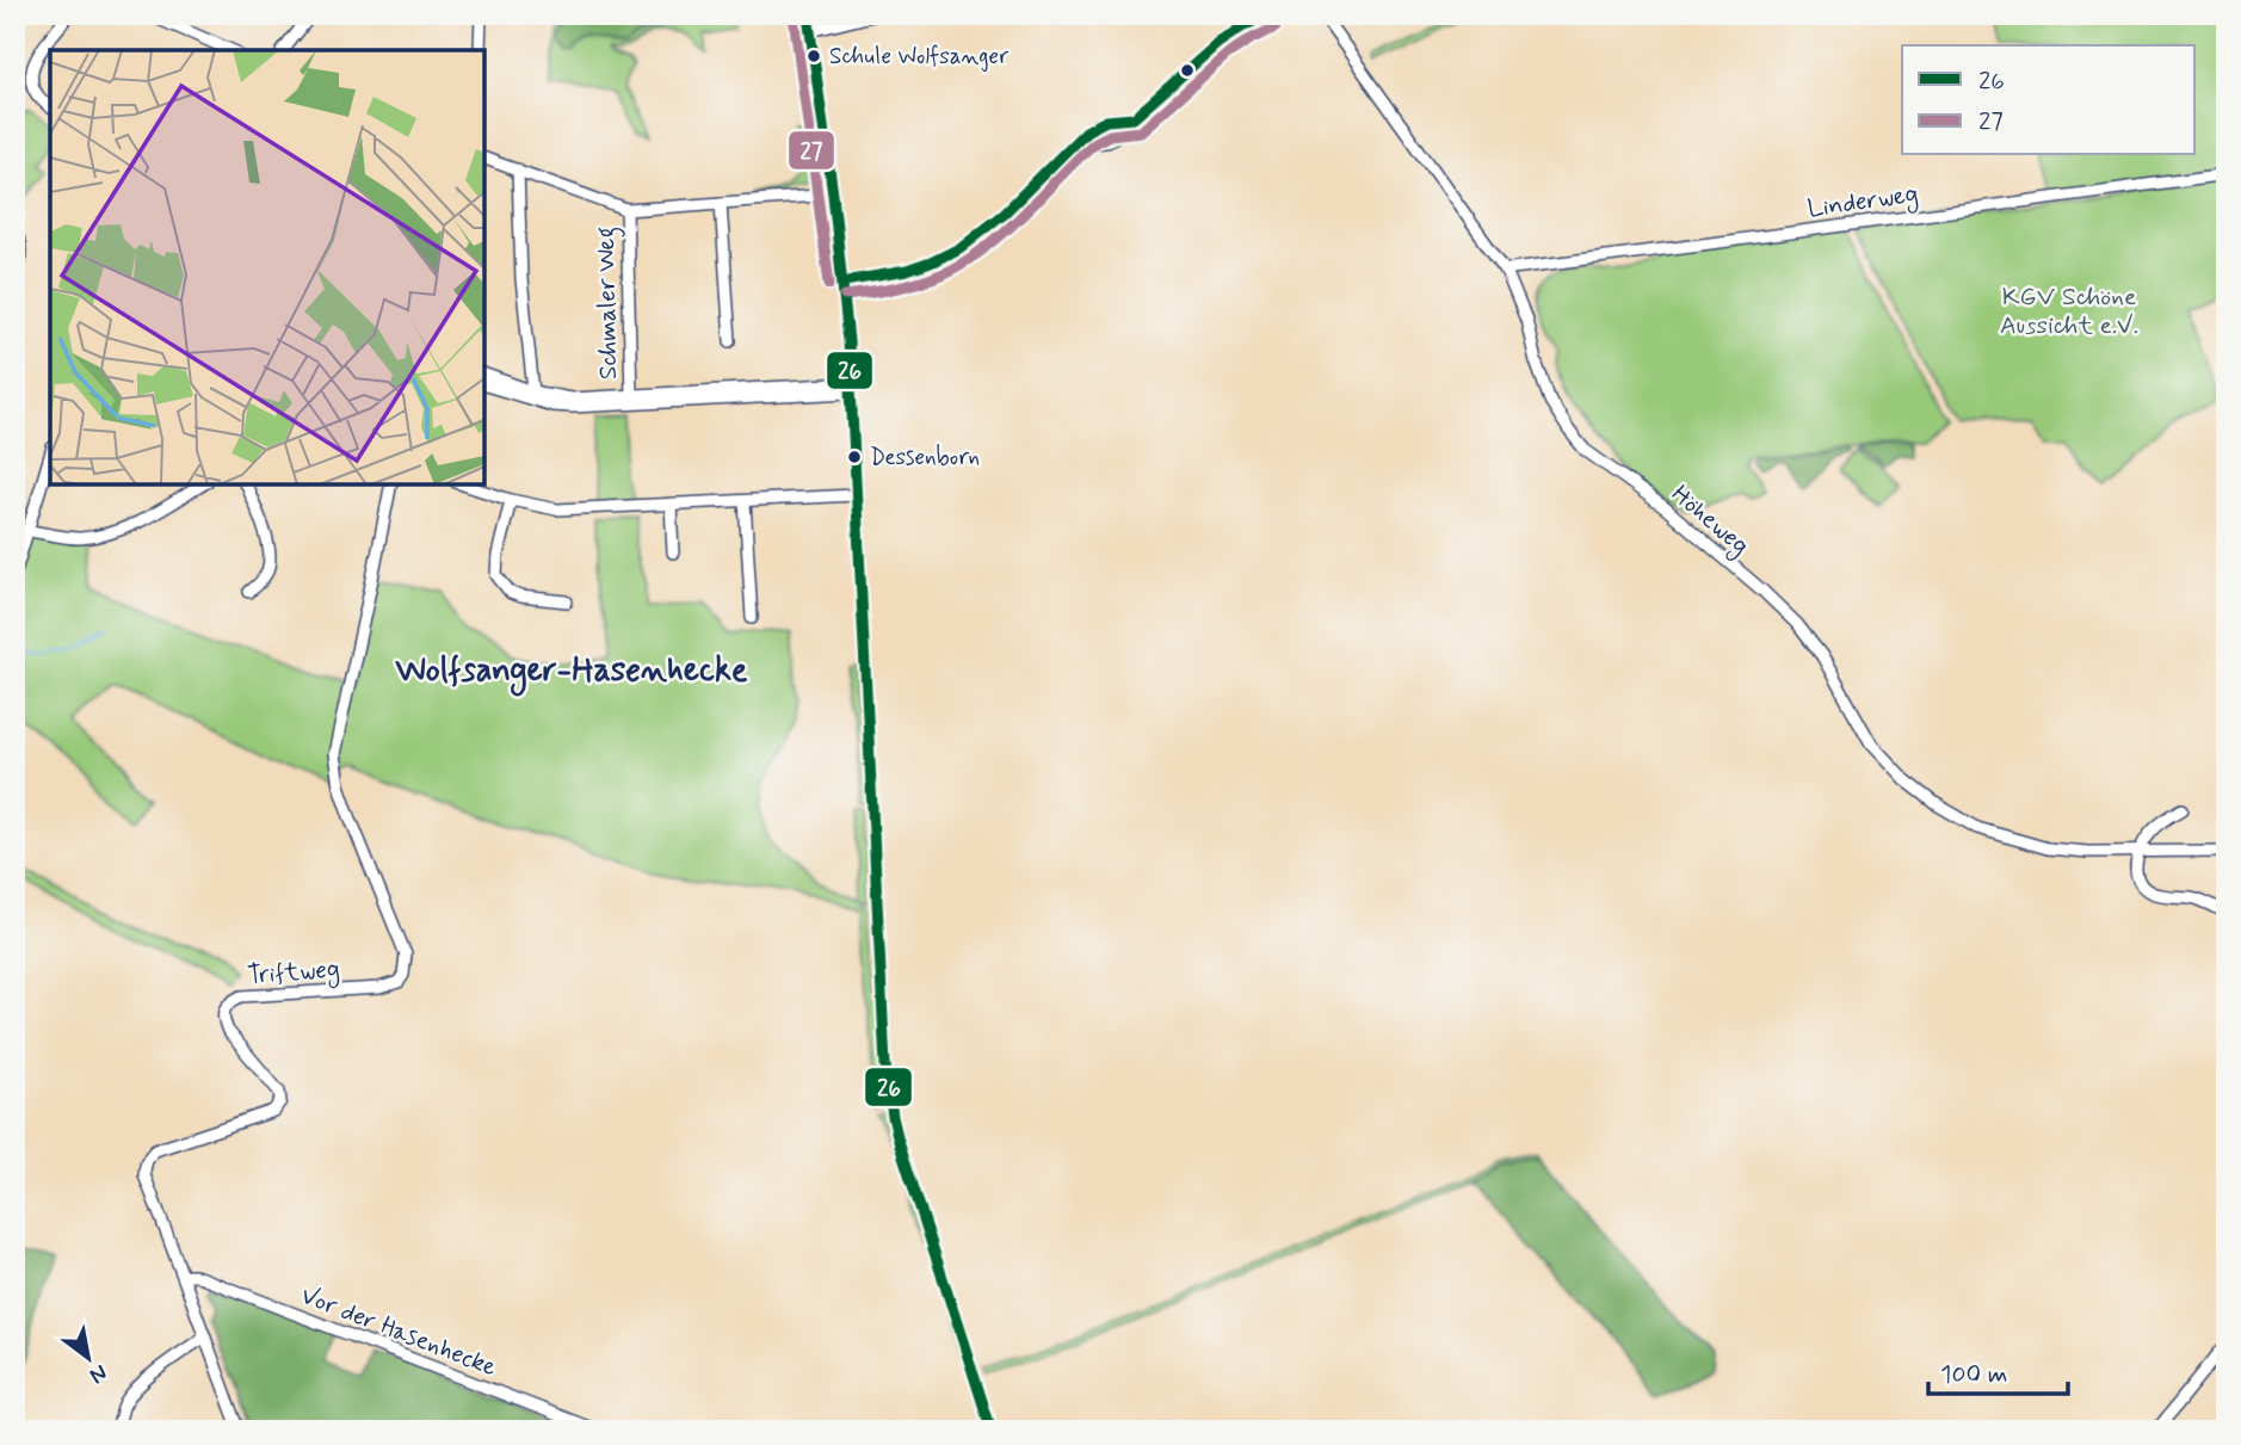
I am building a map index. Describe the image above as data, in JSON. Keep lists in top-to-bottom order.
{
  "streets": {
    "street": [
      "Linderweg",
      "Schmaler Weg",
      "Höheweg",
      "Triftweg",
      "Vor der Hasenhecke"
    ]
  },
  "crossings": [
    ["Linderweg", "Höheweg"],
    ["Triftweg", "Vor der Hasenhecke"]
  ],
  "districts": ["Wolfsanger-Hasenhecke"],
  "parks": ["KGV Schöne Aussicht e.V."],
  "places": ["Schule Wolfsanger", "Dessenborn"],
  "lines": ["transit line 26", "transit line 27"],
  "legend": ["26", "27"],
  "scale_bar": "100 m",
  "north": "bottom right"
}
